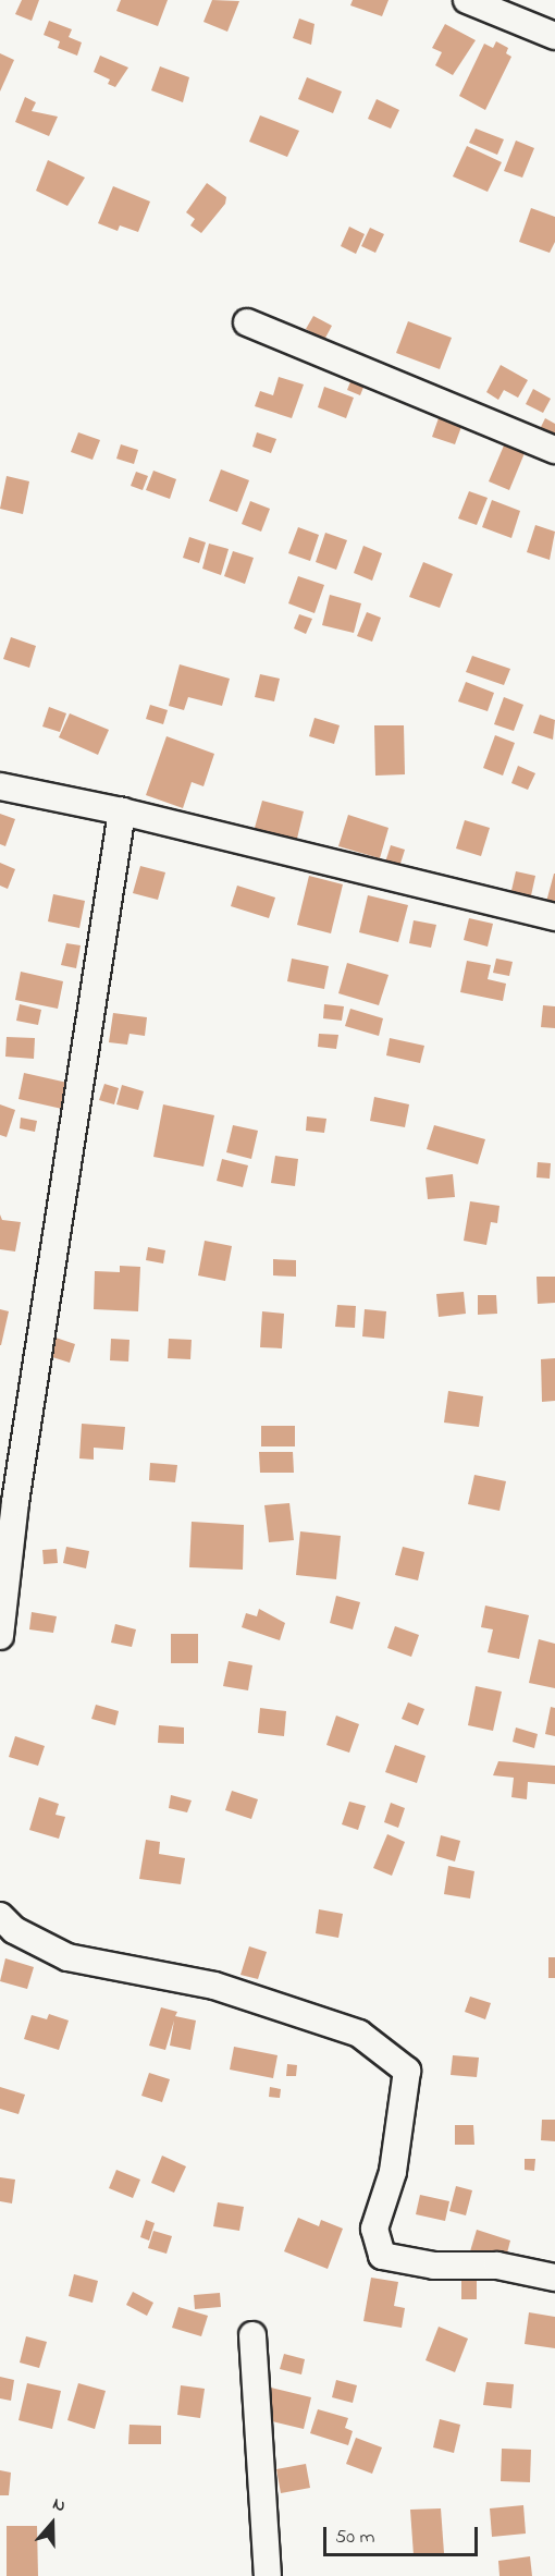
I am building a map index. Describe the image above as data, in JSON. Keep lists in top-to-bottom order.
{
  "scale_bar": "50 m",
  "north": "top"
}
